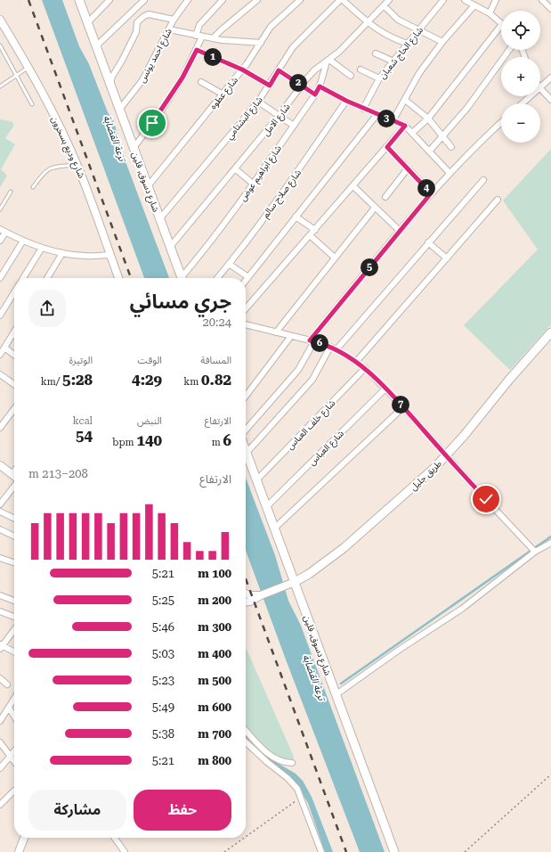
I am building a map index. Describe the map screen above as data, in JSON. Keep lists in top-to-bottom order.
{
  "streets": {
    "main road": ["شارع دسوق, قلين", "طريق جليل"],
    "street": [
      "شارع الحاج شعبان",
      "شارع احمد يونس",
      "شارع عطوه",
      "شارع البشتامي",
      "شارع الامل",
      "شارع وديع بسخرون",
      "شارع ابراهيم عوض",
      "شارع صلاح سالم",
      "شارع خلف العباس",
      "شارع العباس"
    ]
  },
  "crossings": [
    ["شارع احمد يونس", "شارع دسوق, قلين"],
    ["شارع عطوه", "شارع دسوق, قلين"],
    ["شارع البشتامي", "شارع دسوق, قلين"],
    ["شارع الامل", "شارع ابراهيم عوض"],
    ["شارع الامل", "شارع دسوق, قلين"],
    ["شارع دسوق, قلين", "شارع خلف العباس"],
    ["شارع دسوق, قلين", "شارع العباس"],
    ["شارع دسوق, قلين", "طريق جليل"]
  ],
  "water": ["ترعة القضابة"],
  "page": {
    "map_buttons": ["+", "−"],
    "pins": [
      "1",
      "2",
      "3",
      "4",
      "5",
      "6",
      "7"
    ],
    "heading": ["جري مسائي", "20:24"],
    "stats": [
      ["المسافة", "0.82 km"],
      ["الوقت", "4:29"],
      ["الوتيرة", "5:28 /km"],
      ["الارتفاع", "6 m"],
      ["النبض", "140 bpm"],
      ["kcal", "54"]
    ],
    "chart": ["الارتفاع", "208–213 m"],
    "list": [
      {
        "name": "100 m",
        "note": "5:21"
      },
      {
        "name": "200 m",
        "note": "5:25"
      },
      {
        "name": "300 m",
        "note": "5:46"
      },
      {
        "name": "400 m",
        "note": "5:03"
      },
      {
        "name": "500 m",
        "note": "5:23"
      },
      {
        "name": "600 m",
        "note": "5:49"
      },
      {
        "name": "700 m",
        "note": "5:38"
      },
      {
        "name": "800 m",
        "note": "5:21"
      }
    ],
    "buttons": ["حفظ", "مشاركة"]
  }
}
